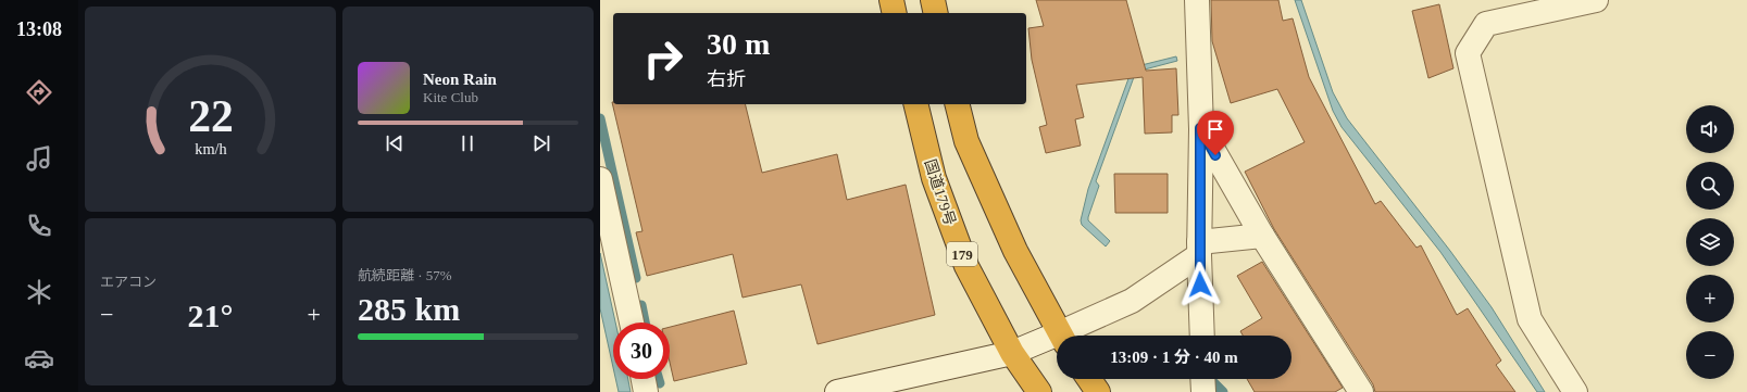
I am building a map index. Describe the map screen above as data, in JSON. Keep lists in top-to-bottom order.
{
  "streets": {
    "highway": ["国道179号", "179"]
  },
  "page": {
    "tabs": "13:08",
    "turn": ["30 m", "右折"],
    "song": ["Neon Rain", "Kite Club"],
    "map_buttons": ["+", "−"],
    "tile": [
      "エアコン",
      ["航続距離 · 57%", "285 km"]
    ],
    "heat": ["−", "21°", "+"],
    "limit": "30",
    "trip": "13:09 · 1 分 · 40 m",
    "gauge": ["22", "km/h"]
  }
}
